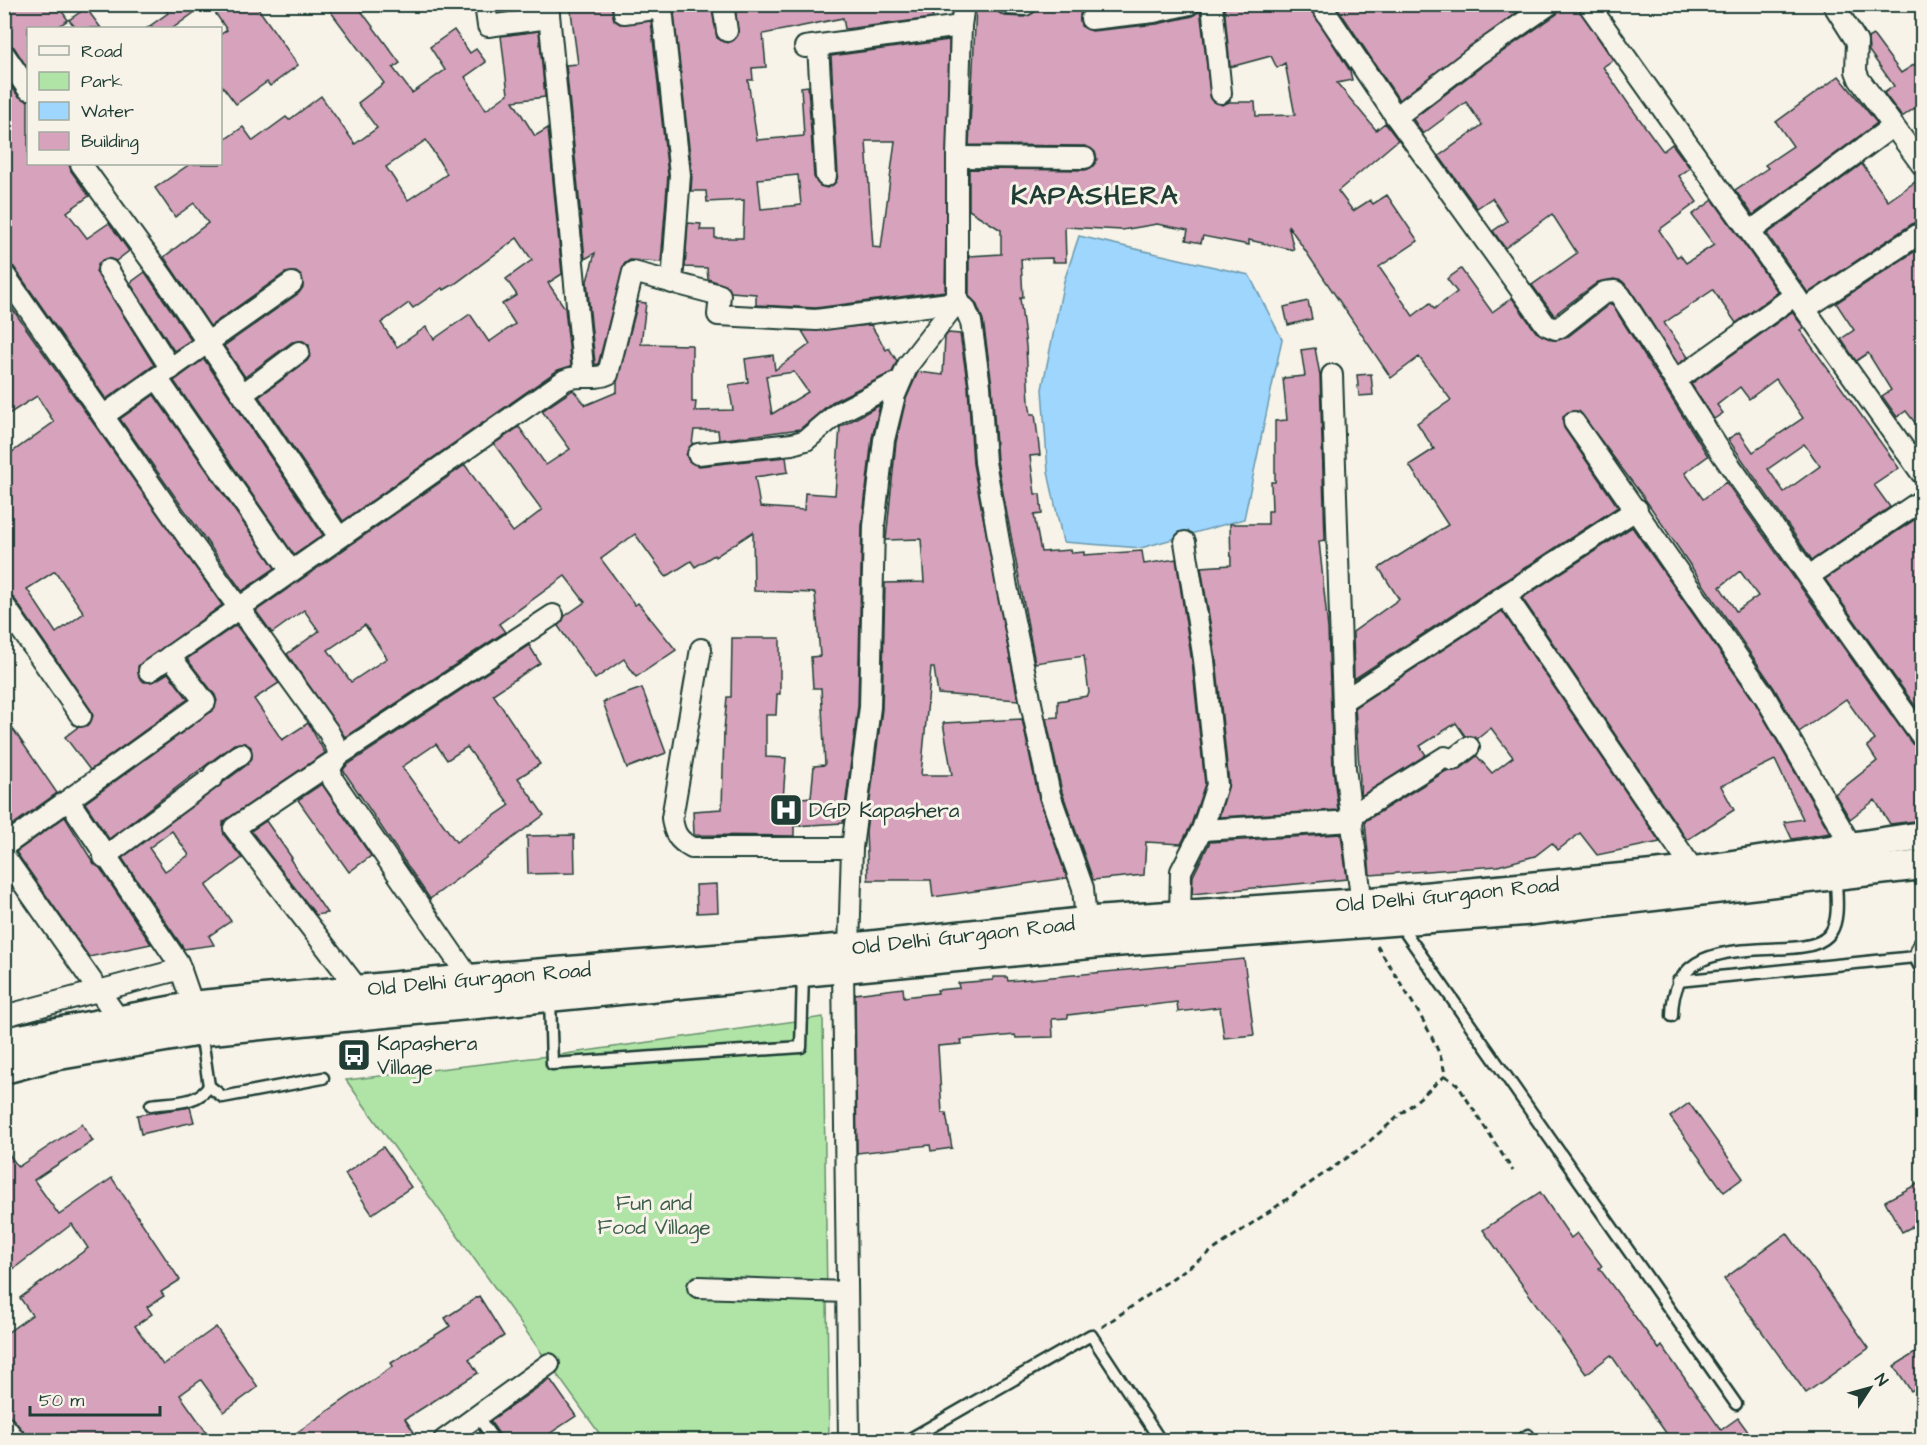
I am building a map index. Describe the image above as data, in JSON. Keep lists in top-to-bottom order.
{
  "streets": {
    "main road": ["Old Delhi Gurgaon Road"]
  },
  "districts": ["KAPASHERA"],
  "parks": ["Fun and Food Village"],
  "places": {
    "hospital": ["DGD Kapashera"],
    "bus stop": ["Kapashera Village"]
  },
  "legend": [
    "Road",
    "Park",
    "Water",
    "Building"
  ],
  "scale_bar": "50 m",
  "north": "top right"
}
